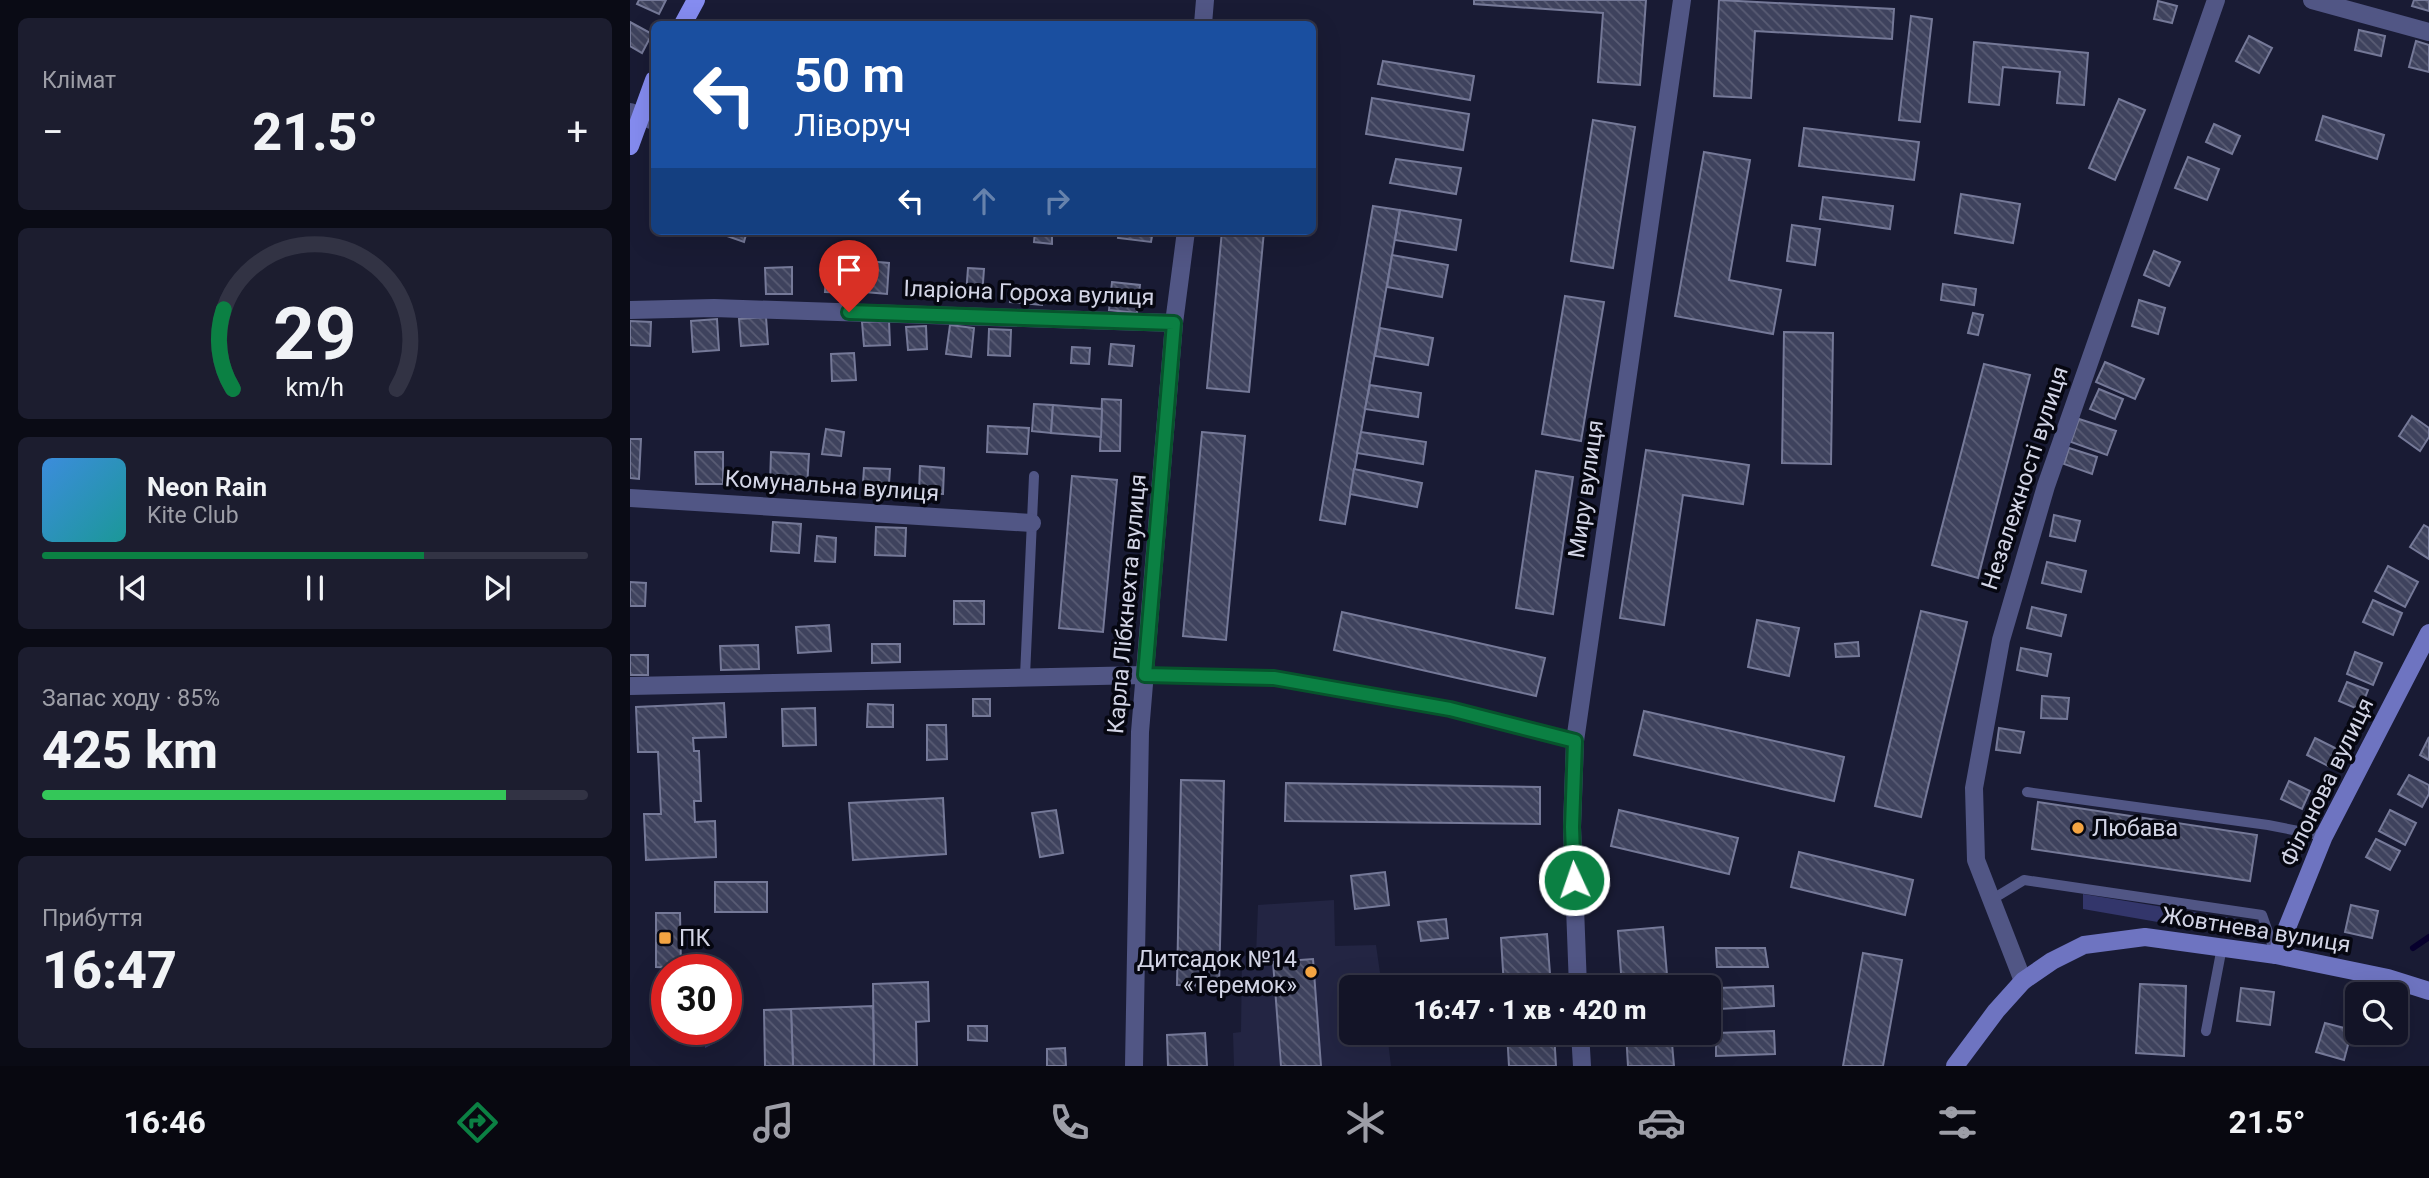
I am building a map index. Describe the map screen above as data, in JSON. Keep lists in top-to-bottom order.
{
  "streets": {
    "main road": ["Філонова вулиця", "Жовтнева вулиця"],
    "street": [
      "Іларіона Гороха вулиця",
      "Незалежності вулиця",
      "Комунальна вулиця",
      "Миру вулиця",
      "Карла Лібкнехта вулиця"
    ]
  },
  "crossings": [
    ["Іларіона Гороха вулиця", "Карла Лібкнехта вулиця"],
    ["Незалежності вулиця", "Жовтнева вулиця"],
    ["Філонова вулиця", "Жовтнева вулиця"]
  ],
  "places": {
    "other": ["Любава", "Дитсадок №14 «Теремок»"],
    "transit": ["ПК"]
  },
  "page": {
    "tile": [
      "Клімат",
      ["Запас ходу · 85%", "425 km"],
      ["Прибуття", "16:47"]
    ],
    "turn": ["50 m", "Ліворуч"],
    "heat": ["−", "21.5°", "+"],
    "song": ["Neon Rain", "Kite Club"],
    "limit": "30",
    "trip": "16:47 · 1 хв · 420 m",
    "tabs": ["16:46", "21.5°"],
    "gauge": ["29", "km/h"]
  }
}
